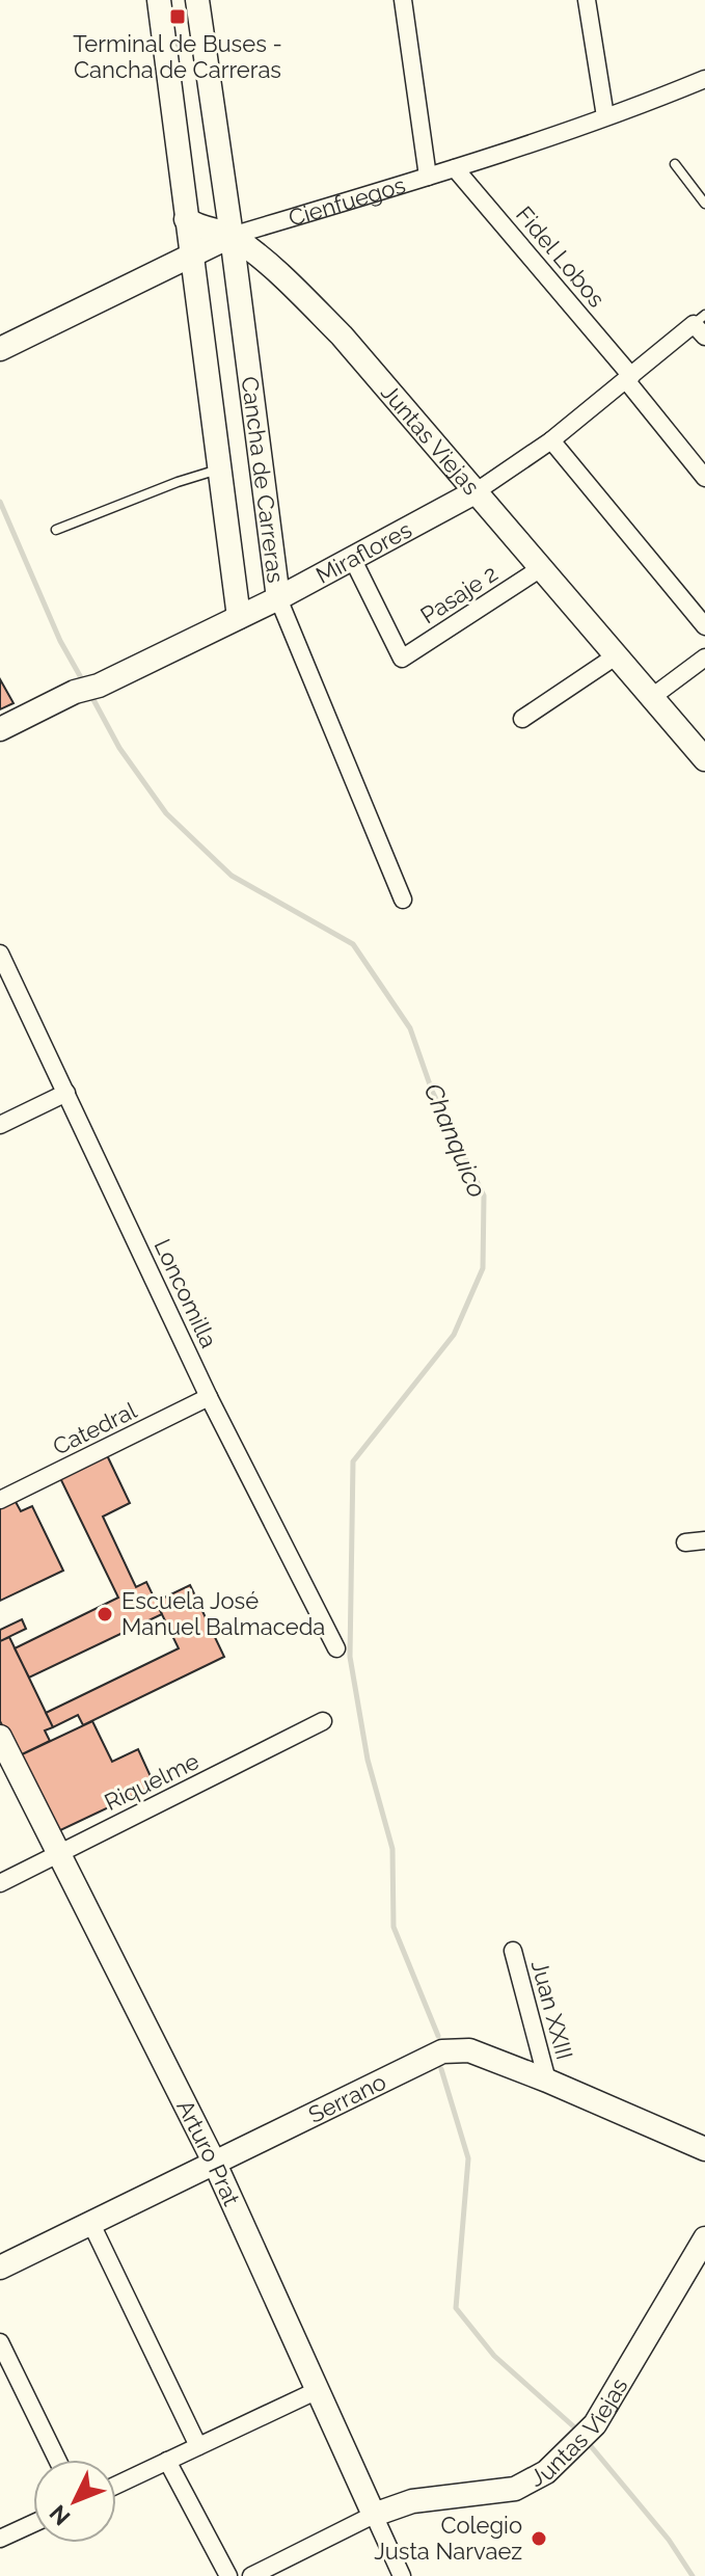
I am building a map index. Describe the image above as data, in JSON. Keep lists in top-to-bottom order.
{
  "streets": {
    "street": [
      "Cienfuegos",
      "Fidel Lobos",
      "Juntas Viejas",
      "Cancha de Carreras",
      "Miraflores",
      "Pasaje 2",
      "Loncomilla",
      "Catedral",
      "Riquelme",
      "Juan XXIII",
      "Serrano",
      "Arturo Prat"
    ]
  },
  "crossings": [
    ["Cienfuegos", "Fidel Lobos"],
    ["Cienfuegos", "Juntas Viejas"],
    ["Cienfuegos", "Cancha de Carreras"],
    ["Fidel Lobos", "Miraflores"],
    ["Juntas Viejas", "Cancha de Carreras"],
    ["Juntas Viejas", "Miraflores"],
    ["Juntas Viejas", "Pasaje 2"],
    ["Juntas Viejas", "Arturo Prat"],
    ["Cancha de Carreras", "Miraflores"],
    ["Miraflores", "Pasaje 2"],
    ["Loncomilla", "Catedral"],
    ["Riquelme", "Arturo Prat"],
    ["Juan XXIII", "Serrano"],
    ["Serrano", "Arturo Prat"]
  ],
  "water": ["Chanquico"],
  "places": {
    "transit": ["Terminal de Buses - Cancha de Carreras"],
    "other": ["Escuela José Manuel Balmaceda", "Colegio Justa Narvaez"]
  },
  "north": "bottom left"
}
